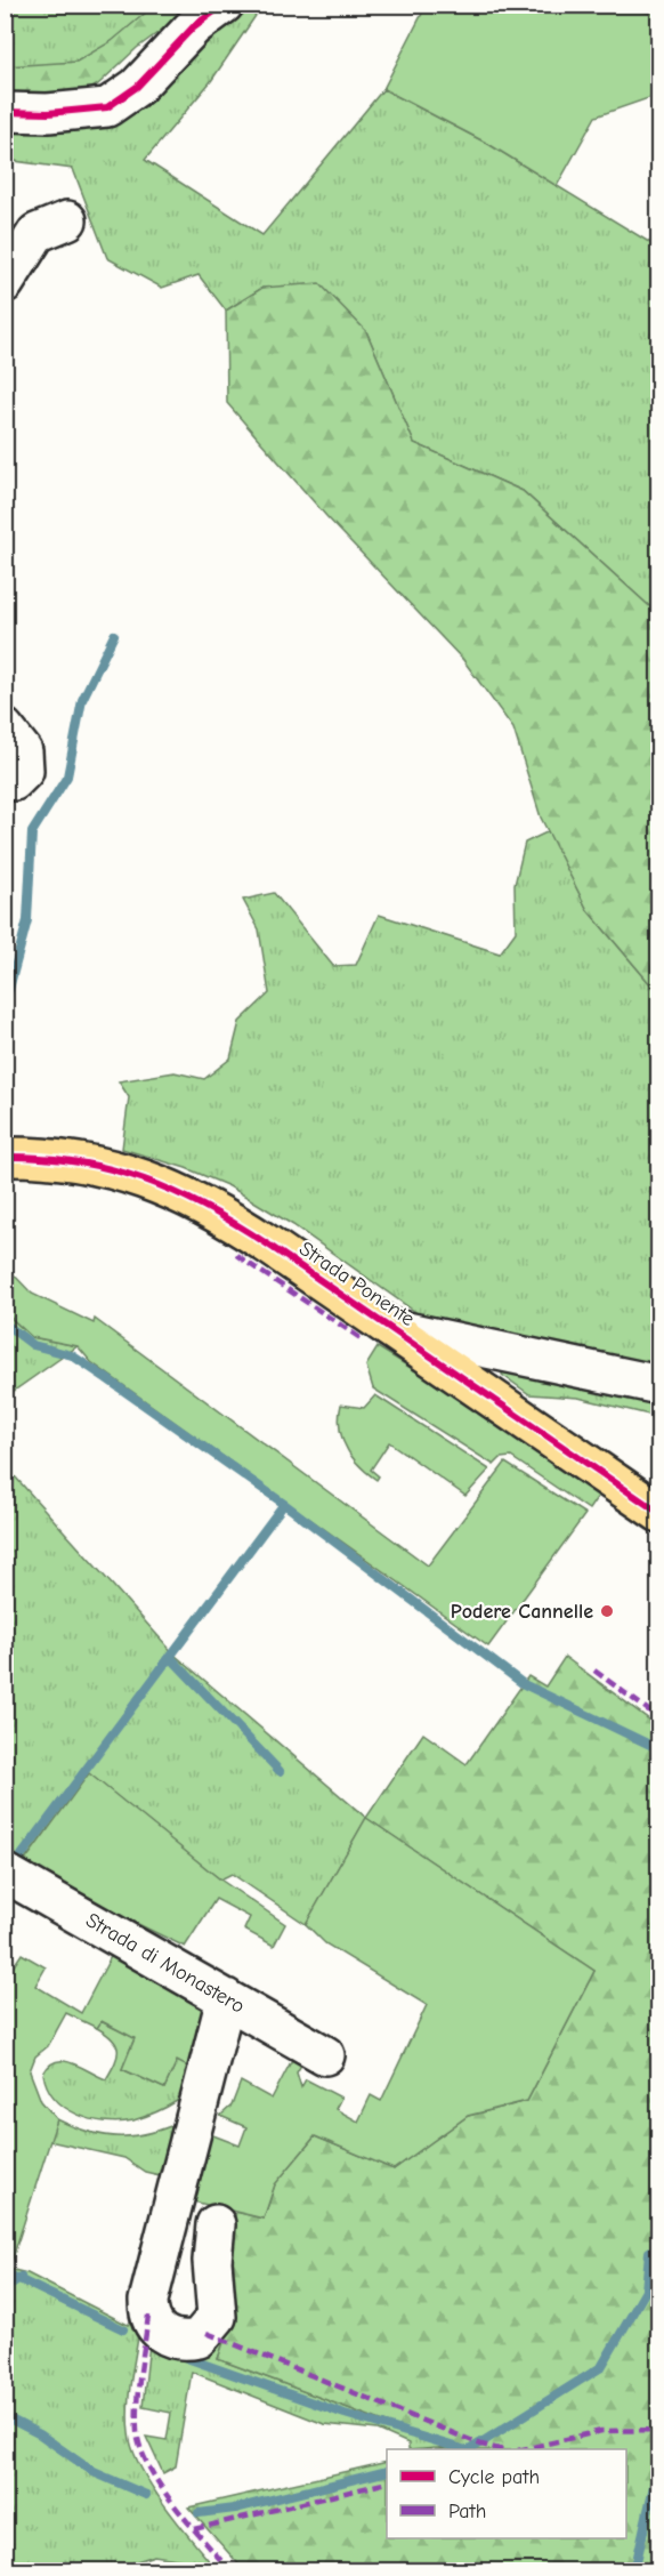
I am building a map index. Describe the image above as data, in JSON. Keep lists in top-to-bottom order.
{
  "streets": {
    "main road": ["Strada Ponente"],
    "street": ["Strada di Monastero"]
  },
  "places": ["Podere Cannelle"],
  "legend": ["Cycle path", "Path"]
}
